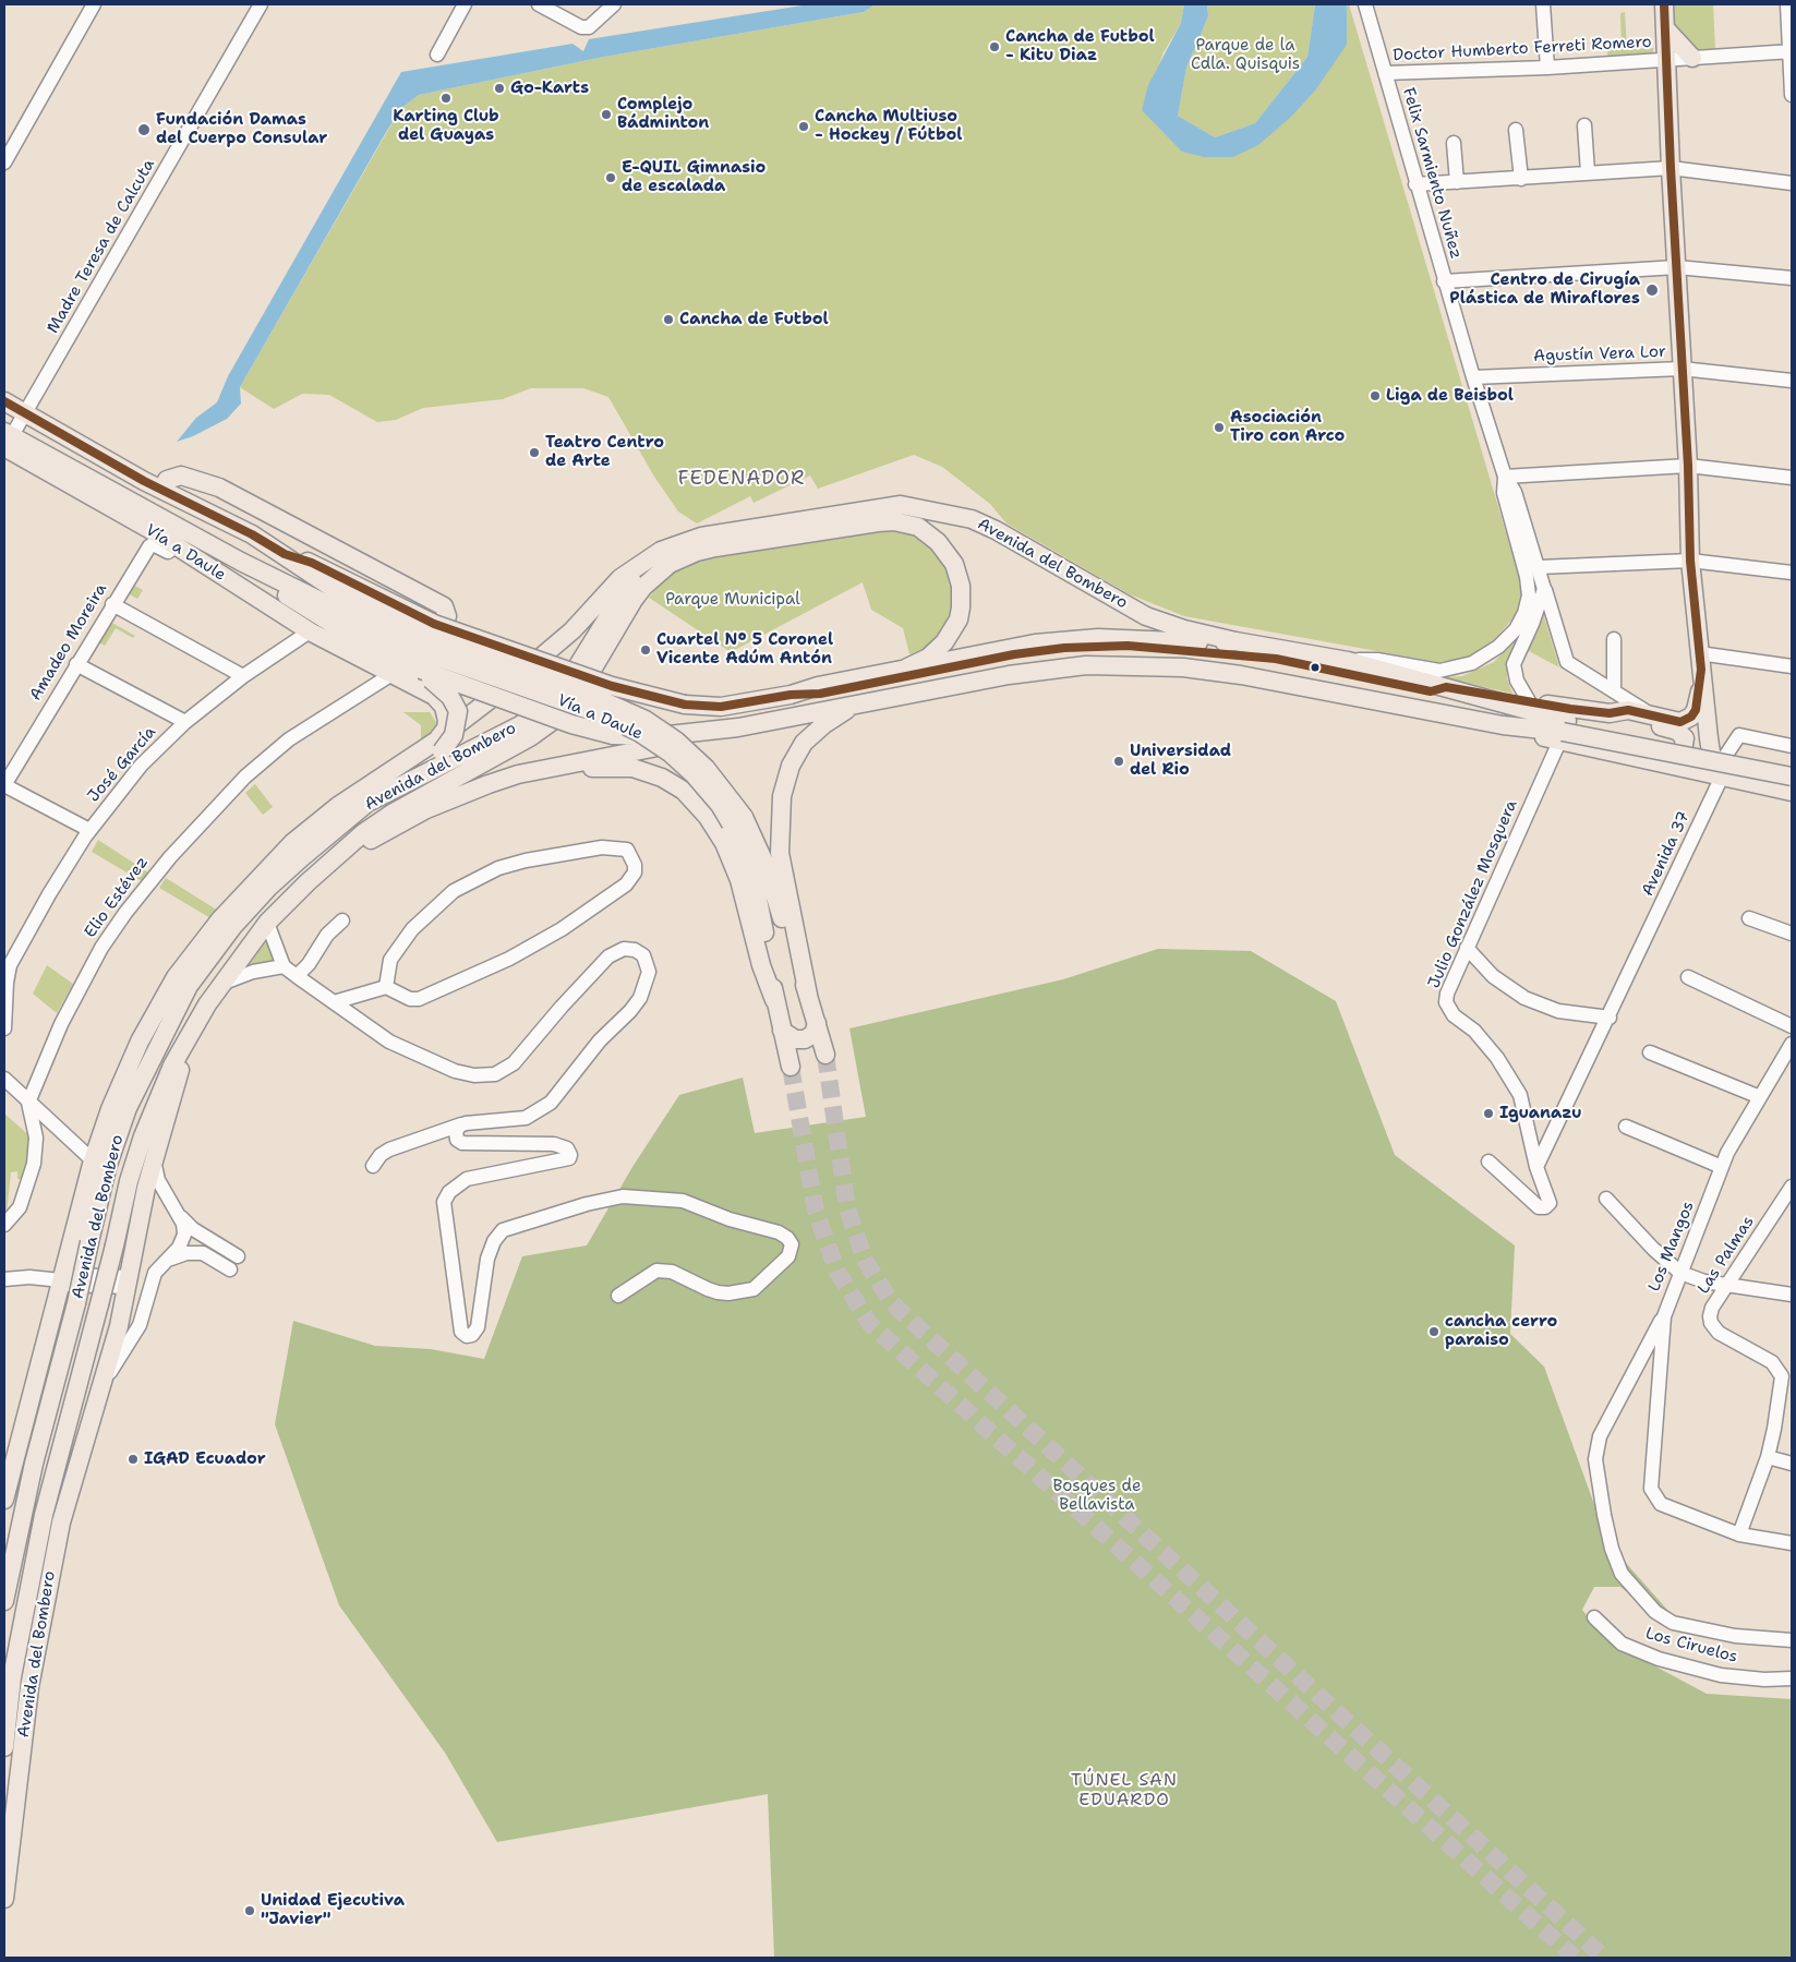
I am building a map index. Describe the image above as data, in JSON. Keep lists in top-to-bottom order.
{
  "streets": {
    "main road": ["Vía a Daule", "Avenida del Bombero"],
    "street": [
      "Doctor Humberto Ferreti Romero",
      "Felix Sarmiento Nuñez",
      "Madre Teresa de Calcuta",
      "Agustín Vera Lor",
      "Amadeo Moreira",
      "José García",
      "Avenida 37",
      "Julio González Mosquera",
      "Elio Estévez",
      "Los Mangos",
      "Las Palmas",
      "Los Ciruelos"
    ]
  },
  "crossings": [
    ["Doctor Humberto Ferreti Romero", "Felix Sarmiento Nuñez"],
    ["Felix Sarmiento Nuñez", "Agustín Vera Lor"],
    ["Madre Teresa de Calcuta", "Vía a Daule"],
    ["Vía a Daule", "Amadeo Moreira"],
    ["Vía a Daule", "José García"],
    ["Vía a Daule", "Elio Estévez"],
    ["Avenida 37", "Julio González Mosquera"],
    ["Los Mangos", "Las Palmas"]
  ],
  "districts": ["FEDENADOR", "TÚNEL SAN EDUARDO"],
  "parks": ["Parque de la Cdla. Quisquis", "Parque Municipal", "Bosques de Bellavista"],
  "places": [
    "Cancha de Futbol - Kitu Diaz",
    "Go-Karts",
    "Karting Club del Guayas",
    "Complejo Bádminton",
    "Cancha Multiuso - Hockey / Fútbol",
    "Fundación Damas del Cuerpo Consular",
    "E-QUIL Gimnasio de escalada",
    "Centro de Cirugía Plástica de Miraflores",
    "Cancha de Futbol",
    "Liga de Beisbol",
    "Asociación Tiro con Arco",
    "Teatro Centro de Arte",
    "Cuartel Nº 5 Coronel Vicente Adúm Antón",
    "Universidad del Rio",
    "Iguanazu",
    "cancha cerro paraiso",
    "IGAD Ecuador",
    "Unidad Ejecutiva \"Javier\""
  ]
}
